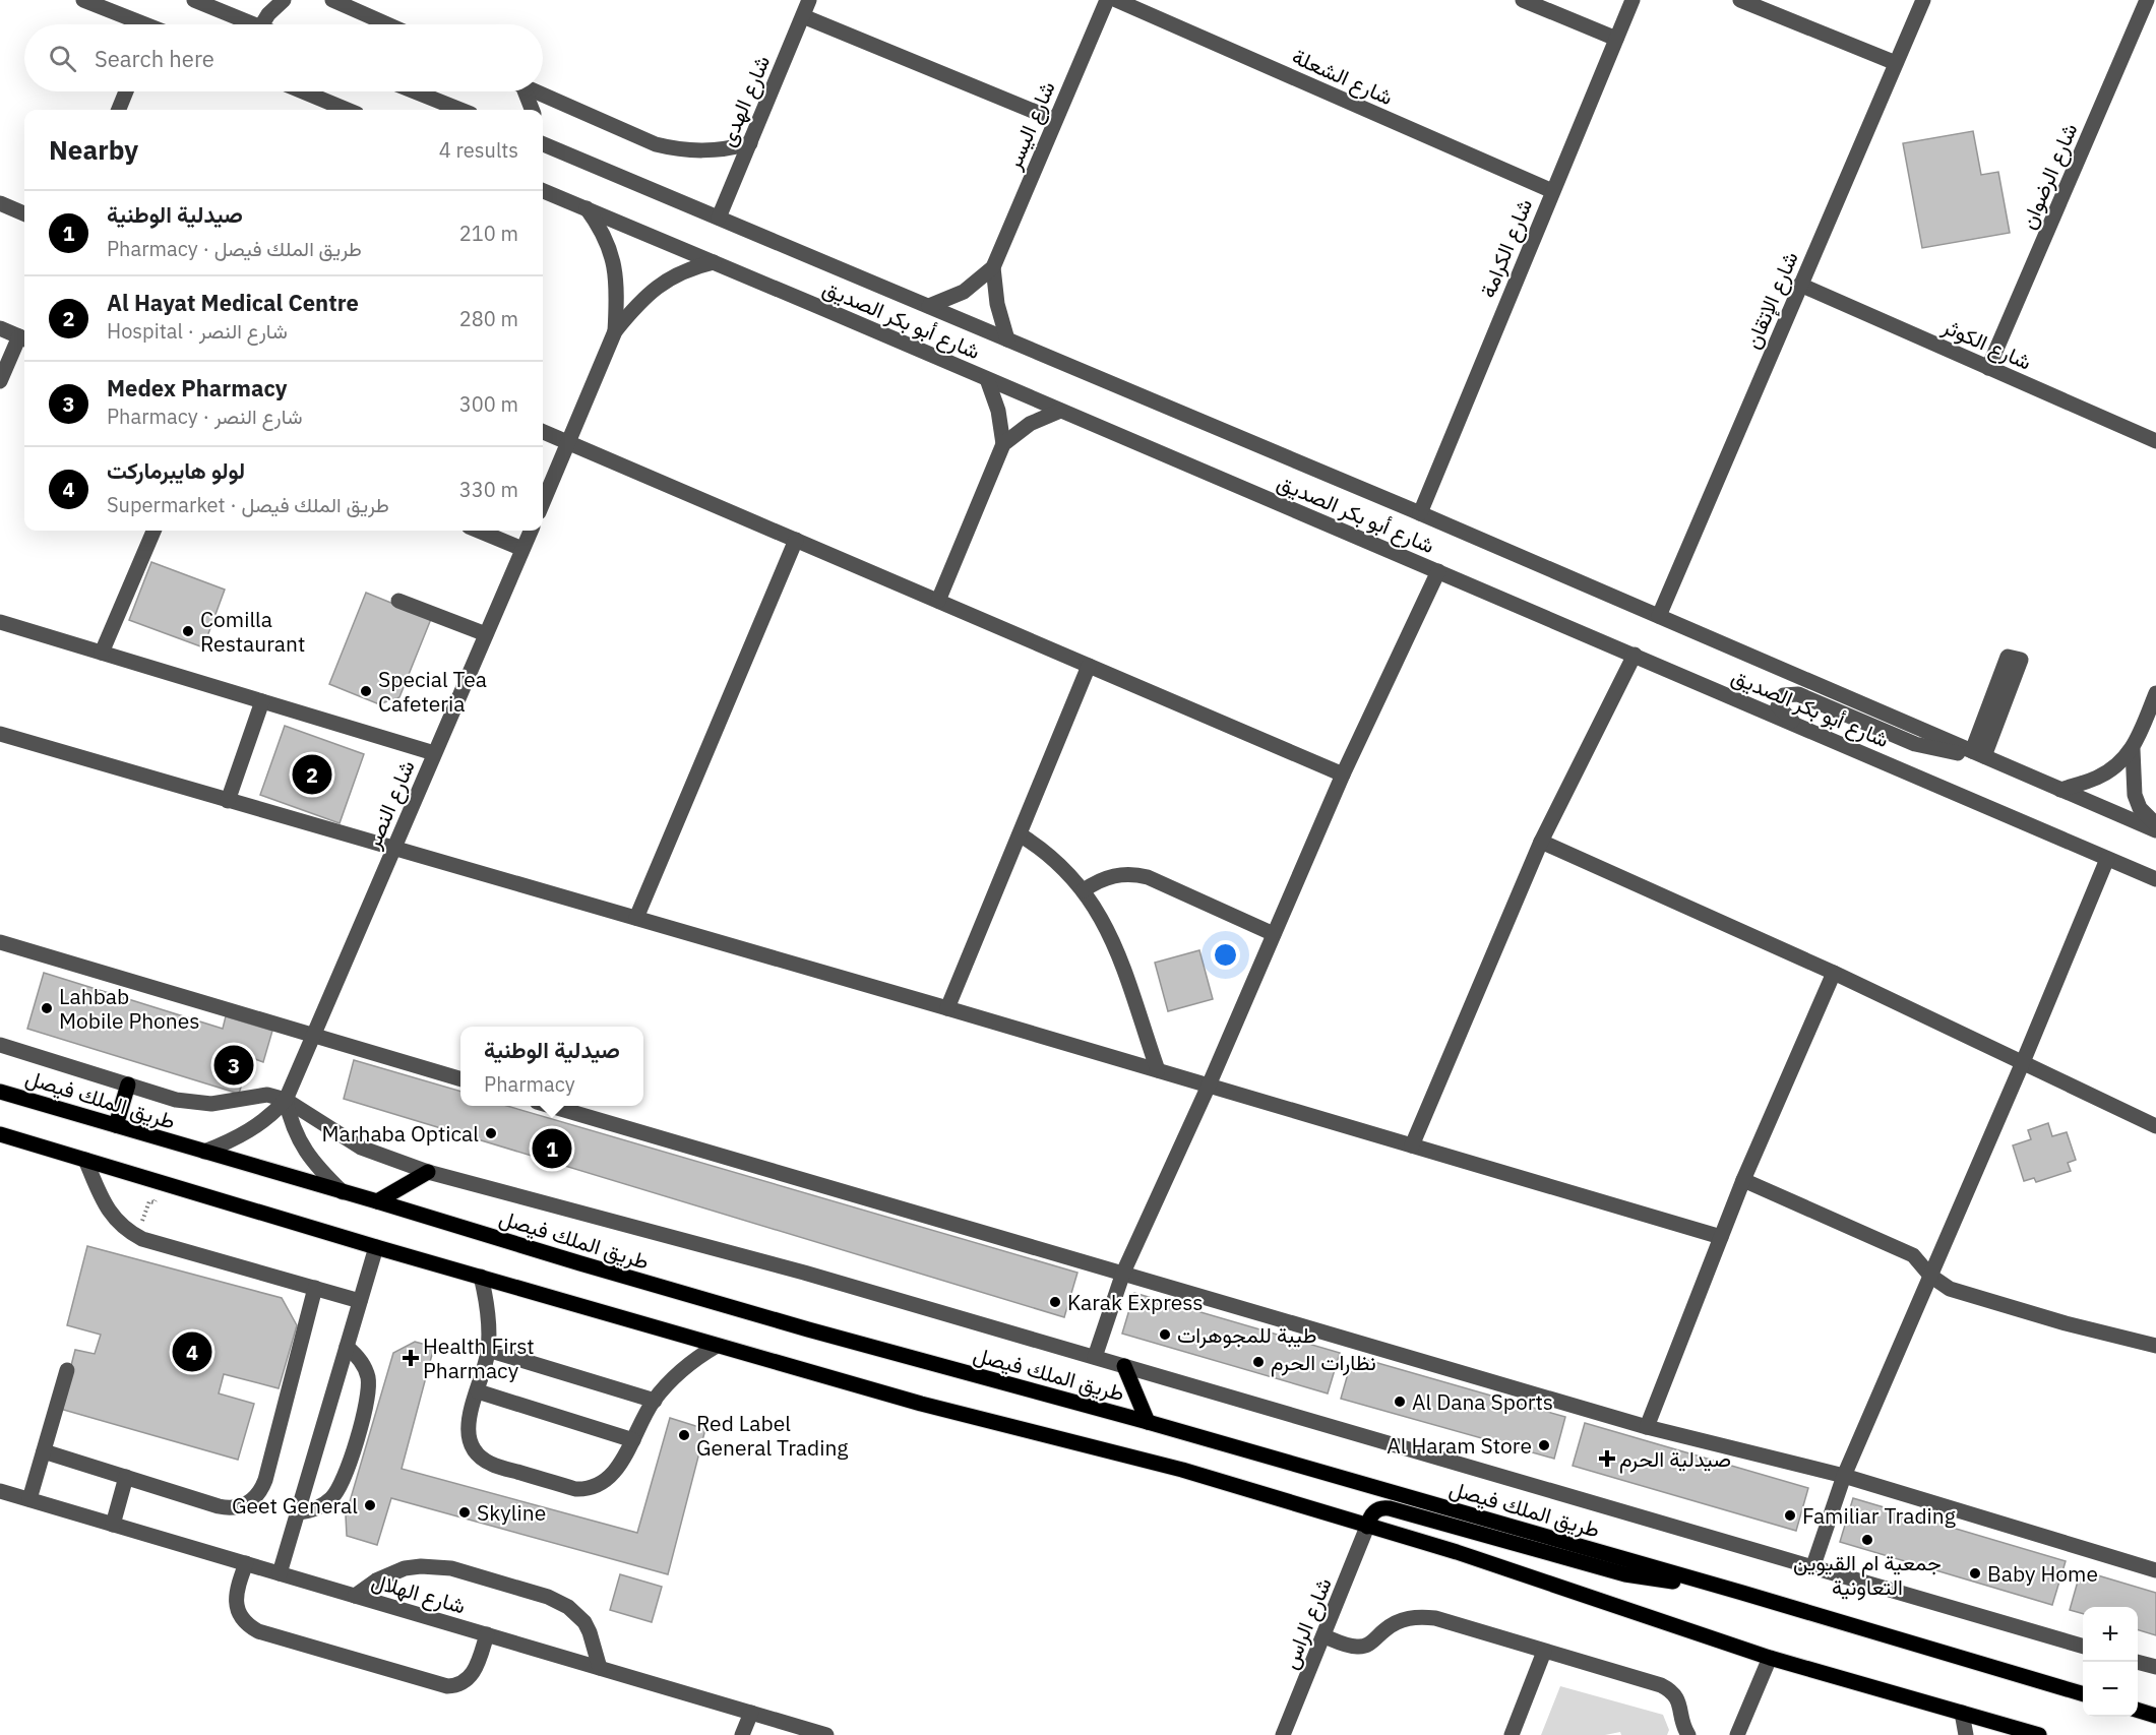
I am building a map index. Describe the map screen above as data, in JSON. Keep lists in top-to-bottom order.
{
  "streets": {
    "main road": ["طريق الملك فيصل"],
    "street": [
      "شارع الشعلة",
      "شارع الهدى",
      "شارع اليسر",
      "شارع الرضوان",
      "شارع الكرامة",
      "شارع الإتقان",
      "شارع أبو بكر الصديق",
      "شارع الكوثر",
      "شارع النصر",
      "شارع الهلال",
      "شارع الراس"
    ]
  },
  "crossings": [
    ["شارع الشعلة", "شارع الكرامة"],
    ["شارع الهدى", "شارع أبو بكر الصديق"],
    ["شارع اليسر", "شارع أبو بكر الصديق"],
    ["شارع الرضوان", "شارع الكوثر"],
    ["شارع الكرامة", "شارع أبو بكر الصديق"],
    ["شارع الإتقان", "شارع أبو بكر الصديق"],
    ["شارع الإتقان", "شارع الكوثر"],
    ["شارع النصر", "طريق الملك فيصل"]
  ],
  "places": {
    "other": [
      "Comilla Restaurant",
      "Special Tea Cafeteria",
      "Lahbab Mobile Phones",
      "Marhaba Optical",
      "Karak Express",
      "طيبة للمجوهرات",
      "نظارات الحرم",
      "Al Dana Sports",
      "Red Label General Trading",
      "Al Haram Store",
      "Geet General",
      "Skyline",
      "Familiar Trading",
      "جمعية ام القيوين التعاونية",
      "Baby Home"
    ],
    "health": ["Health First Pharmacy", "صيدلية الحرم"]
  },
  "page": {
    "search": "Search here",
    "heading": ["Nearby", "4 results"],
    "list": [
      {
        "mark": "1",
        "name": "صيدلية الوطنية",
        "note": "Pharmacy · طريق الملك فيصل",
        "value": "210 m"
      },
      {
        "mark": "2",
        "name": "Al Hayat Medical Centre",
        "note": "Hospital · شارع النصر",
        "value": "280 m"
      },
      {
        "mark": "3",
        "name": "Medex Pharmacy",
        "note": "Pharmacy · شارع النصر",
        "value": "300 m"
      },
      {
        "mark": "4",
        "name": "لولو هايبرماركت",
        "note": "Supermarket · طريق الملك فيصل",
        "value": "330 m"
      }
    ],
    "pins": [
      "2",
      "3",
      "1",
      "4"
    ],
    "popup": ["صيدلية الوطنية", "Pharmacy"],
    "map_buttons": ["+", "−"]
  }
}
